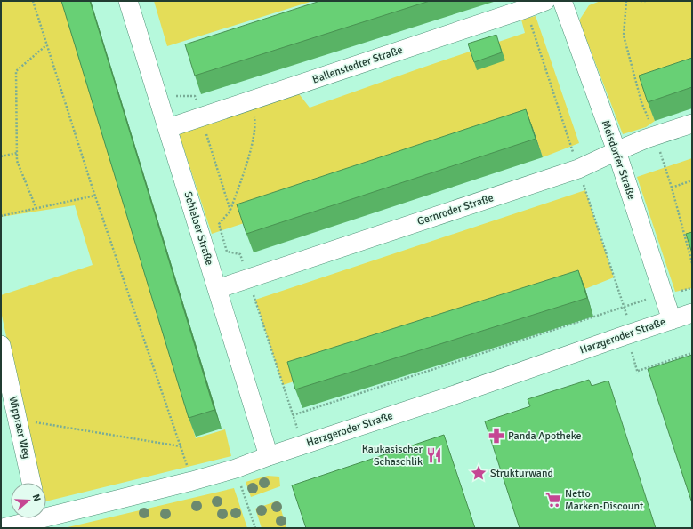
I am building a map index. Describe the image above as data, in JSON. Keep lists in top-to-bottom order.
{
  "streets": {
    "street": [
      "Ballenstedter Straße",
      "Meisdorfer Straße",
      "Gernroder Straße",
      "Schieloer Straße",
      "Harzgeroder Straße",
      "Wippraer Weg"
    ]
  },
  "crossings": [
    ["Ballenstedter Straße", "Schieloer Straße"],
    ["Meisdorfer Straße", "Gernroder Straße"],
    ["Meisdorfer Straße", "Harzgeroder Straße"],
    ["Gernroder Straße", "Schieloer Straße"],
    ["Schieloer Straße", "Harzgeroder Straße"]
  ],
  "places": {
    "pharmacy": ["Panda Apotheke"],
    "restaurant": ["Kaukasischer Schaschlik"],
    "place": ["Strukturwand"],
    "supermarket": ["Netto Marken-Discount"]
  },
  "north": "right"
}
